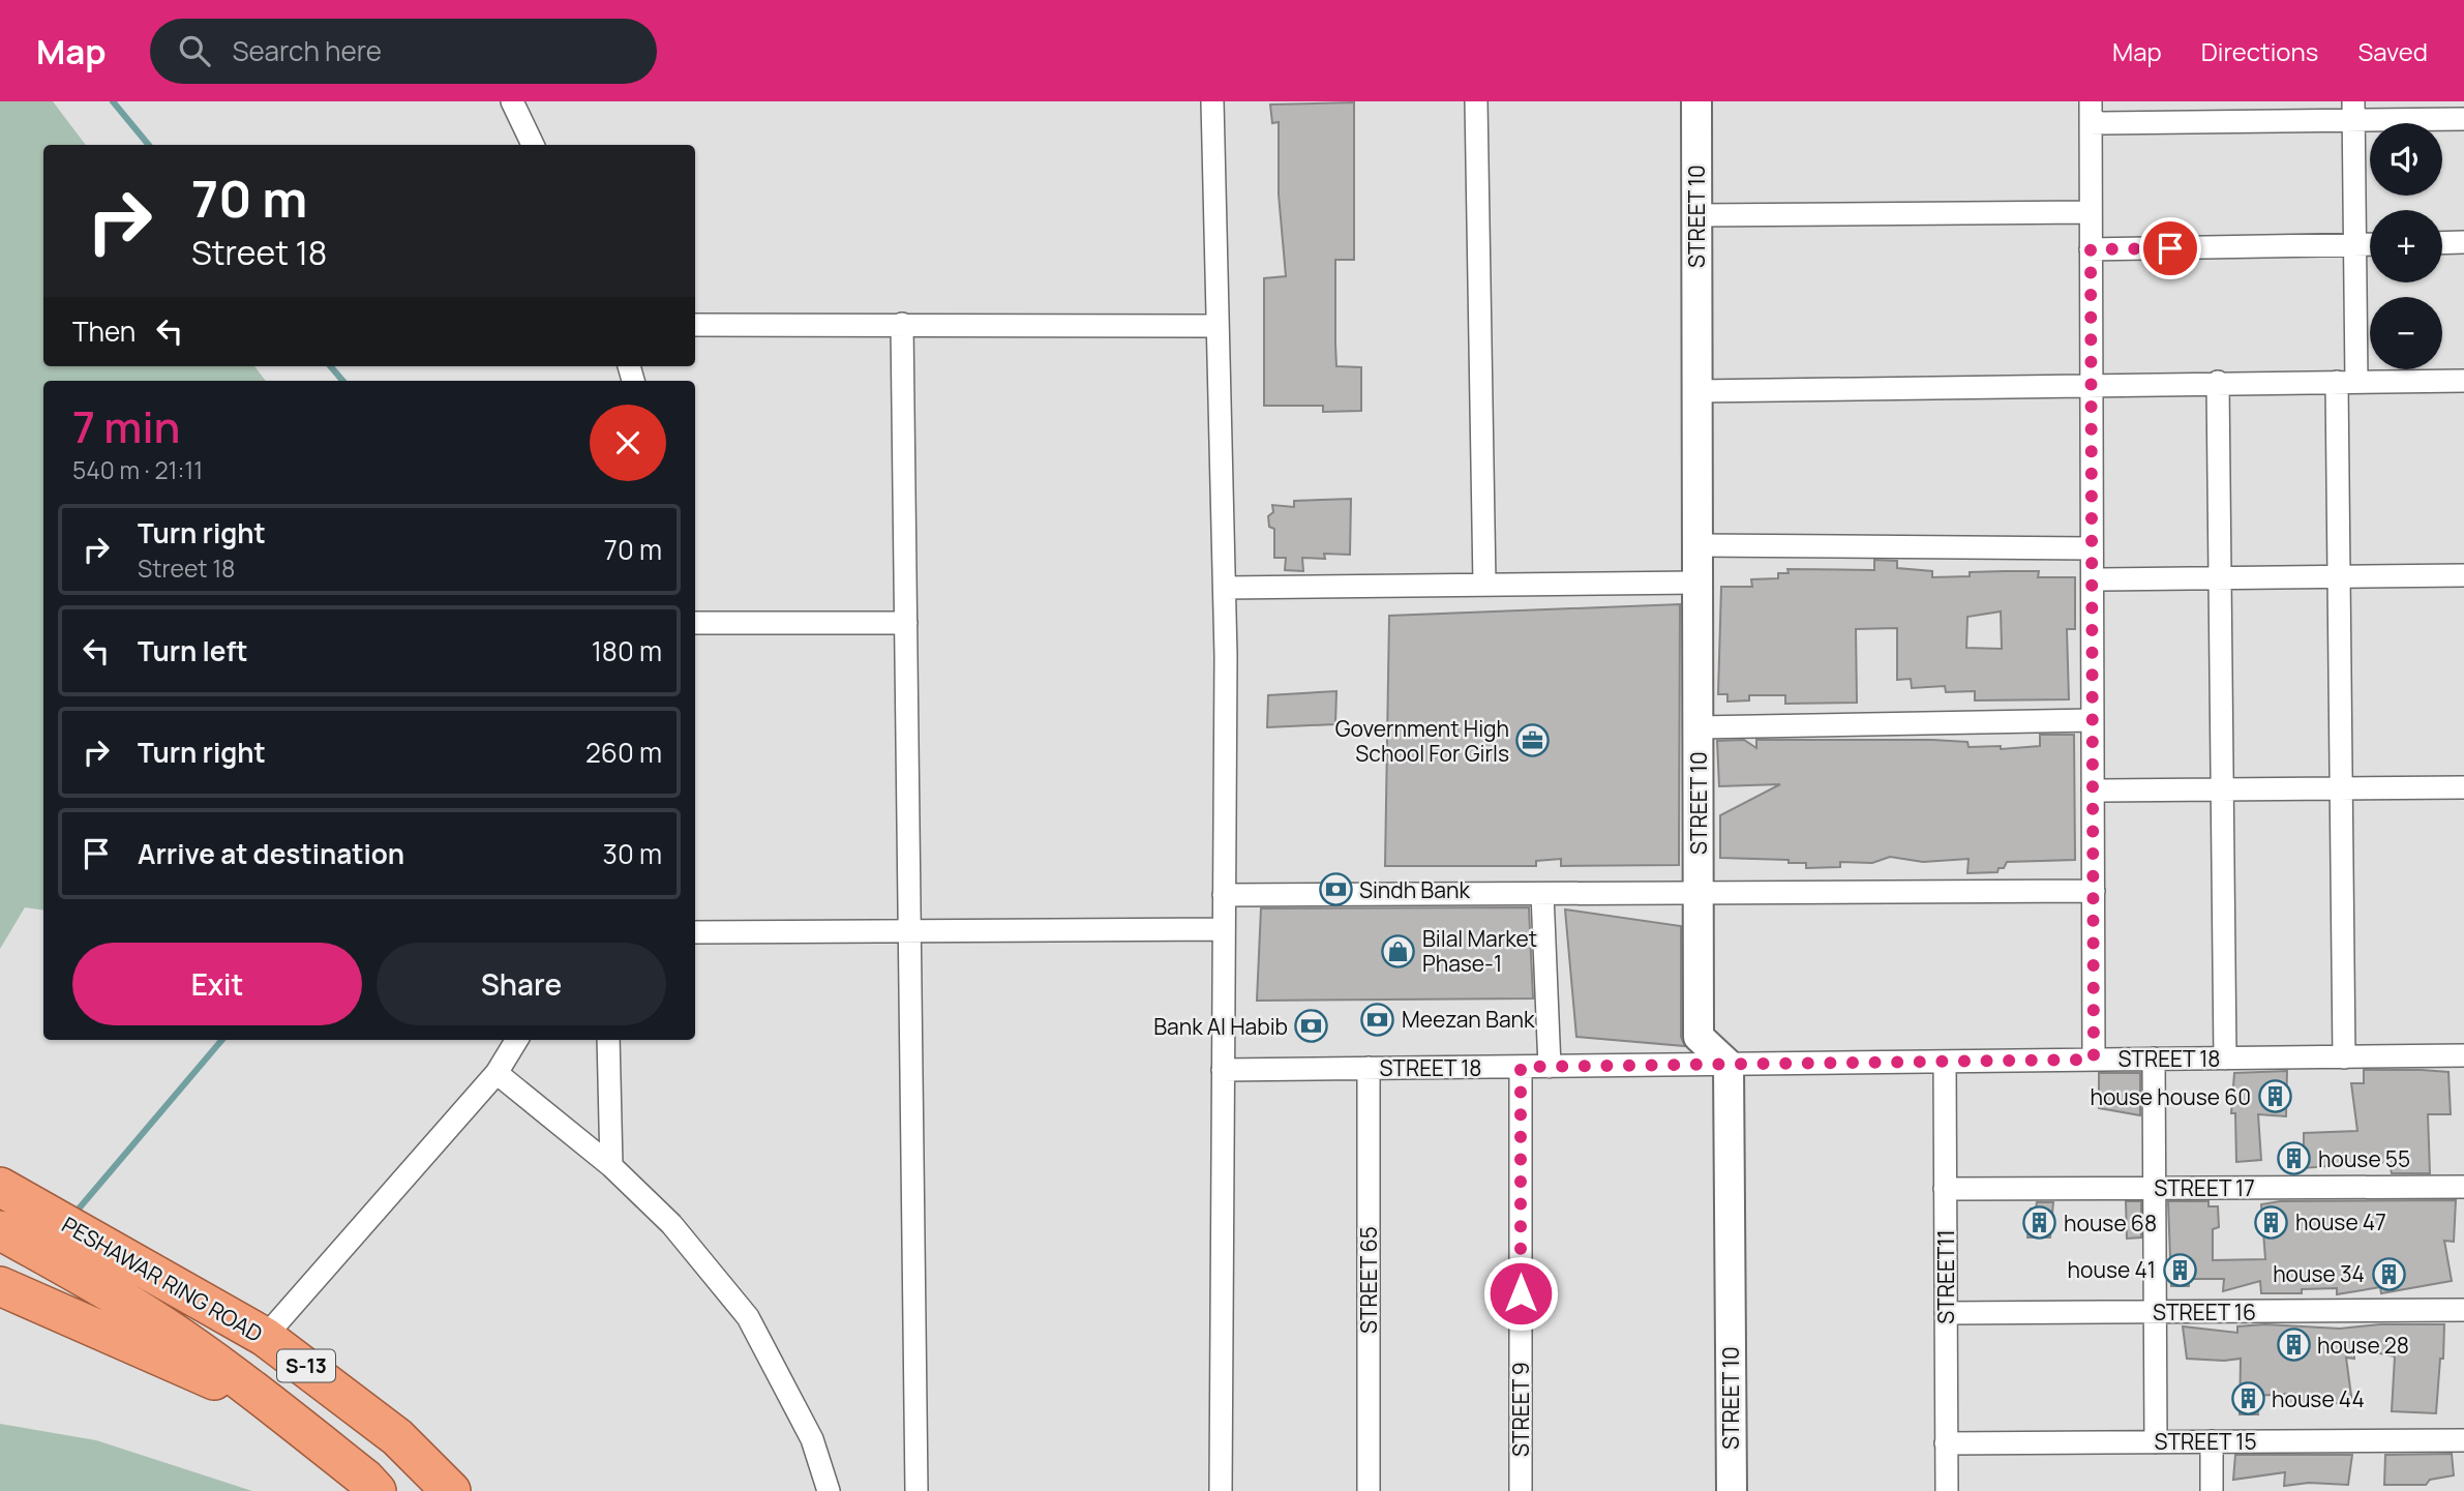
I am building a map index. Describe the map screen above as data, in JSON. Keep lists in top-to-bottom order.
{
  "streets": {
    "highway": ["PESHAWAR RING ROAD", "S-13"],
    "street": [
      "STREET 10",
      "STREET 18",
      "STREET 17",
      "STREET11",
      "STREET 65",
      "STREET 16",
      "STREET 9",
      "STREET 15"
    ]
  },
  "crossings": [
    ["STREET 10", "STREET 18"],
    ["STREET 18", "STREET11"],
    ["STREET 18", "STREET 65"],
    ["STREET 18", "STREET 9"],
    ["STREET 17", "STREET11"],
    ["STREET11", "STREET 16"],
    ["STREET11", "STREET 15"]
  ],
  "places": {
    "office": ["Government High School For Girls"],
    "bank": ["Sindh Bank", "Meezan Bank", "Bank Al Habib"],
    "shop": ["Bilal Market Phase-1"],
    "building": [
      "house house 60",
      "house 55",
      "house 47",
      "house 68",
      "house 41",
      "house 34",
      "house 28",
      "house 44"
    ]
  },
  "page": {
    "header": "Map",
    "search": "Search here",
    "nav": ["Map", "Directions", "Saved"],
    "map_buttons": ["+", "−"],
    "turn": ["70 m", "Street 18"],
    "then": "Then",
    "heading": ["7 min", "540 m · 21:11"],
    "list": [
      {
        "name": "Turn right",
        "note": "Street 18",
        "value": "70 m"
      },
      {
        "name": "Turn left",
        "value": "180 m"
      },
      {
        "name": "Turn right",
        "value": "260 m"
      },
      {
        "name": "Arrive at destination",
        "value": "30 m"
      }
    ],
    "buttons": ["Exit", "Share"]
  }
}
